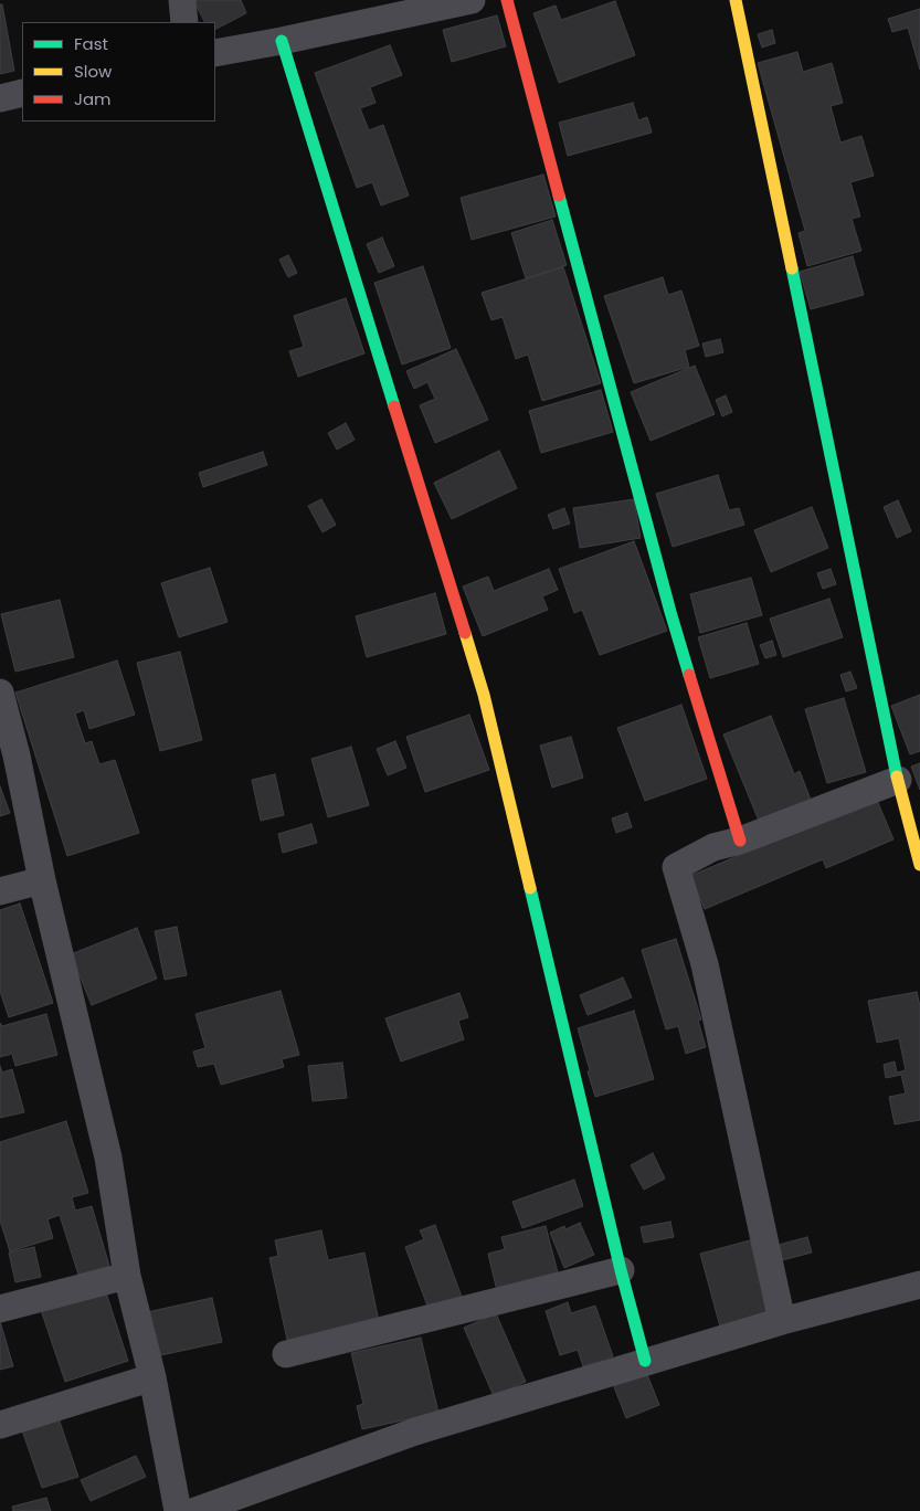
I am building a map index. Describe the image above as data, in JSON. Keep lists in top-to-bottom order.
{
  "legend": ["Fast", "Slow", "Jam"]
}
